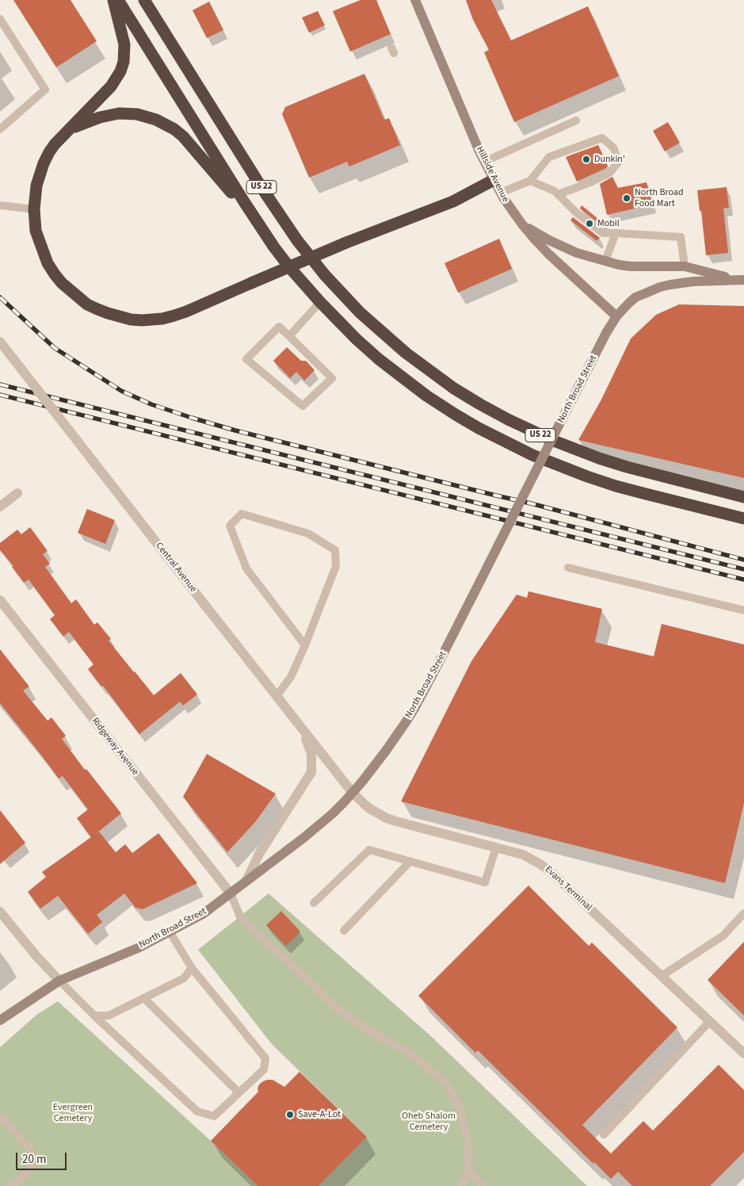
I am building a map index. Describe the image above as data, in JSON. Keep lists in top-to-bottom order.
{
  "streets": {
    "highway": ["US 22"],
    "main road": ["Hillside Avenue", "North Broad Street"],
    "street": ["Central Avenue", "Ridgeway Avenue", "Evans Terminal"]
  },
  "crossings": [
    ["Hillside Avenue", "North Broad Street"],
    ["North Broad Street", "Central Avenue"],
    ["North Broad Street", "Ridgeway Avenue"],
    ["North Broad Street", "Evans Terminal"],
    ["Central Avenue", "Evans Terminal"]
  ],
  "parks": ["Evergreen Cemetery", "Oheb Shalom Cemetery"],
  "places": [
    "Dunkin'",
    "North Broad Food Mart",
    "Mobil",
    "Save-A-Lot"
  ],
  "scale_bar": "20 m"
}
